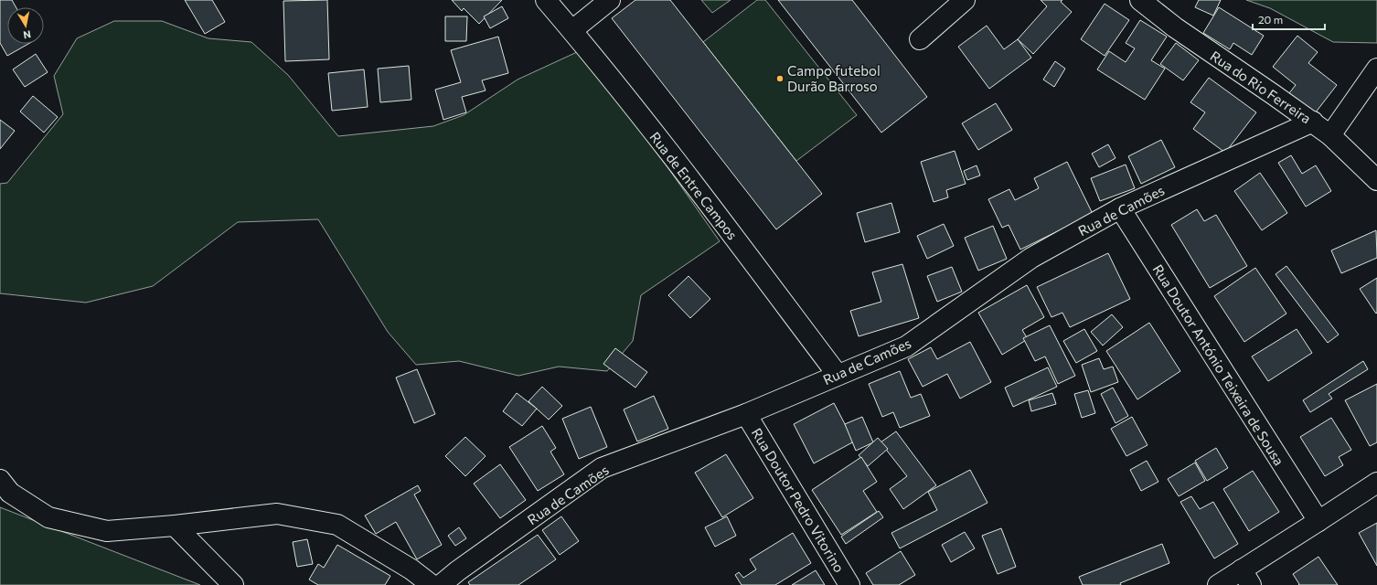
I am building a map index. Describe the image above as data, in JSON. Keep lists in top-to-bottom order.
{
  "streets": {
    "street": [
      "Rua do Rio Ferreira",
      "Rua de Entre Campos",
      "Rua de Camões",
      "Rua Doutor António Teixeira de Sousa",
      "Rua Doutor Pedro Vitorino"
    ]
  },
  "crossings": [
    ["Rua do Rio Ferreira", "Rua de Camões"],
    ["Rua de Entre Campos", "Rua de Camões"],
    ["Rua de Camões", "Rua Doutor António Teixeira de Sousa"],
    ["Rua de Camões", "Rua Doutor Pedro Vitorino"]
  ],
  "places": ["Campo futebol Durão Barroso"],
  "scale_bar": "20 m",
  "north": "bottom"
}
